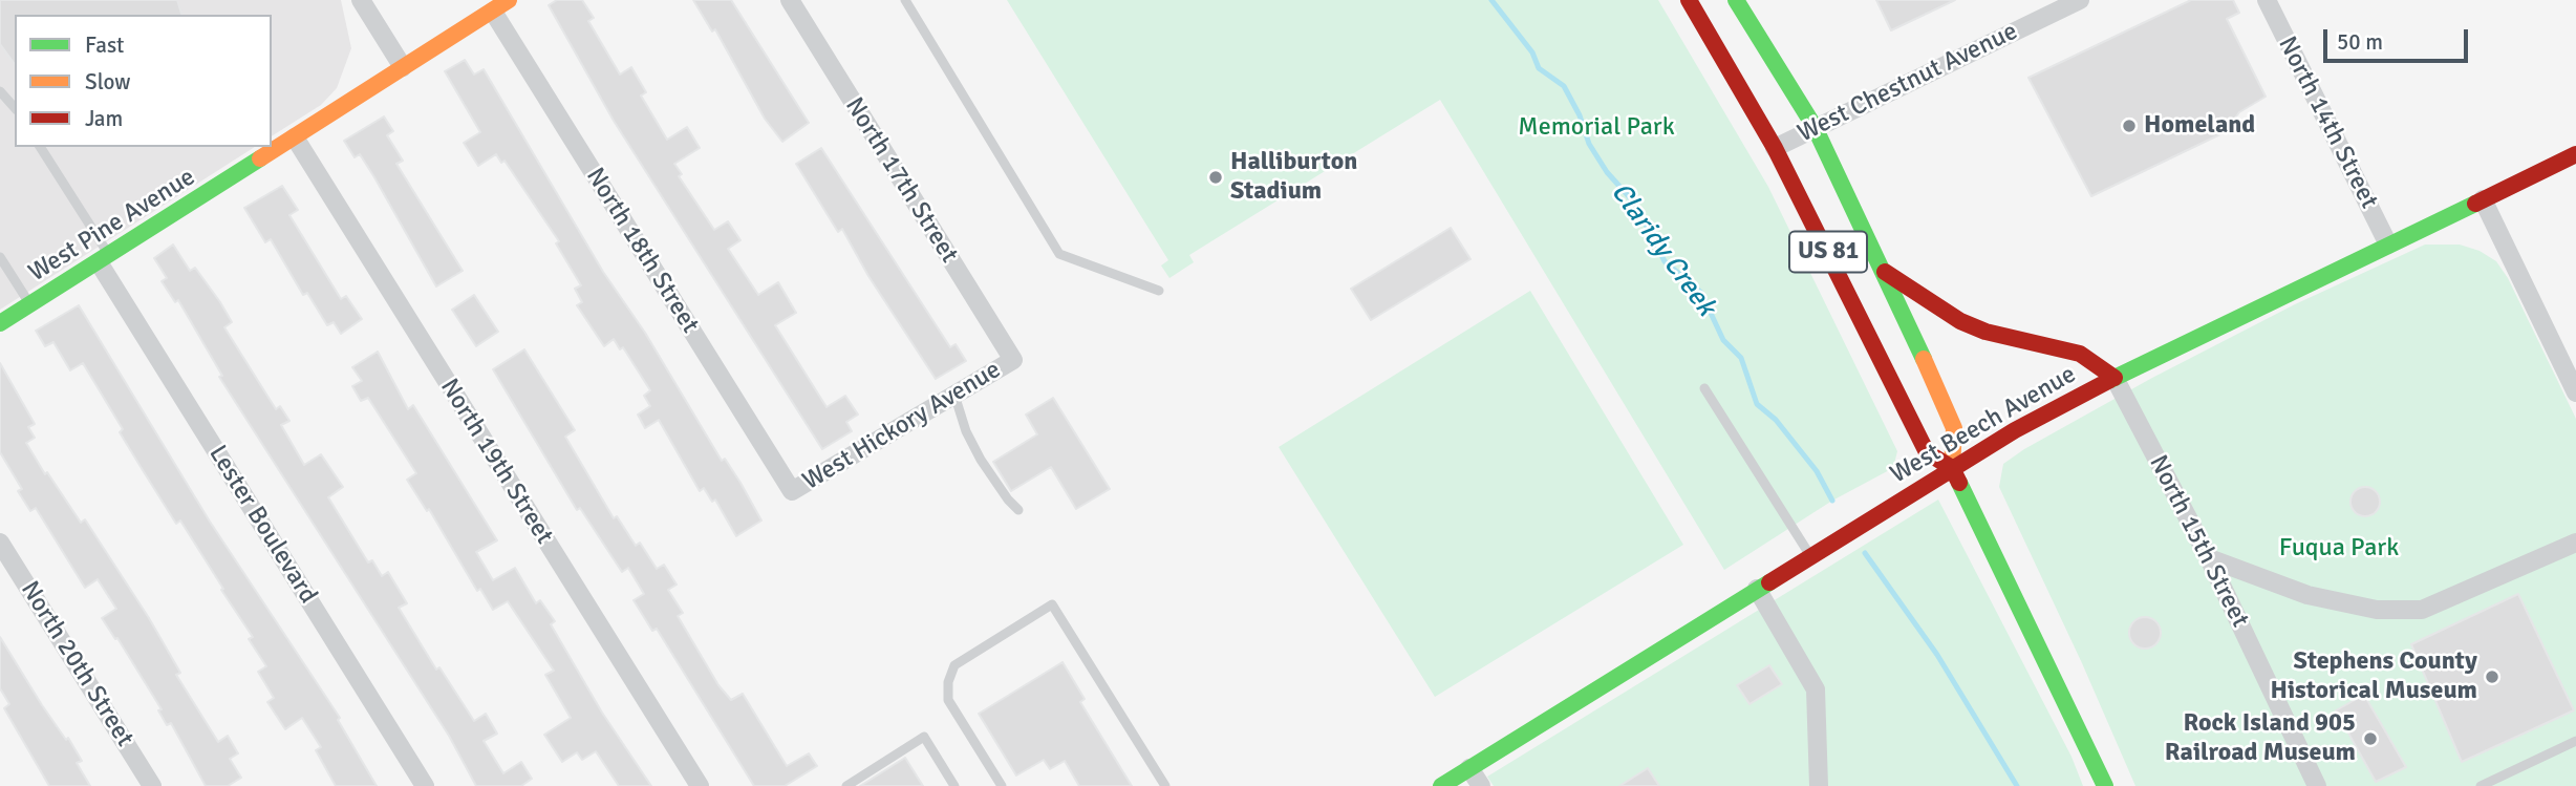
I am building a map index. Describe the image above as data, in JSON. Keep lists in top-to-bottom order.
{
  "streets": {
    "main road": ["West Pine Avenue", "US 81", "West Beech Avenue"],
    "street": [
      "West Chestnut Avenue",
      "North 14th Street",
      "North 17th Street",
      "North 18th Street",
      "West Hickory Avenue",
      "North 19th Street",
      "Lester Boulevard",
      "North 15th Street",
      "North 20th Street"
    ]
  },
  "crossings": [
    ["West Chestnut Avenue", "US 81"],
    ["North 14th Street", "West Beech Avenue"],
    ["North 17th Street", "West Hickory Avenue"],
    ["West Pine Avenue", "North 18th Street"],
    ["West Pine Avenue", "North 19th Street"],
    ["West Pine Avenue", "Lester Boulevard"],
    ["North 18th Street", "West Hickory Avenue"],
    ["US 81", "West Beech Avenue"],
    ["West Beech Avenue", "North 15th Street"]
  ],
  "water": ["Claridy Creek"],
  "parks": ["Memorial Park", "Fuqua Park"],
  "places": [
    "Homeland",
    "Halliburton Stadium",
    "Stephens County Historical Museum",
    "Rock Island 905 Railroad Museum"
  ],
  "legend": ["Fast", "Slow", "Jam"],
  "scale_bar": "50 m"
}
